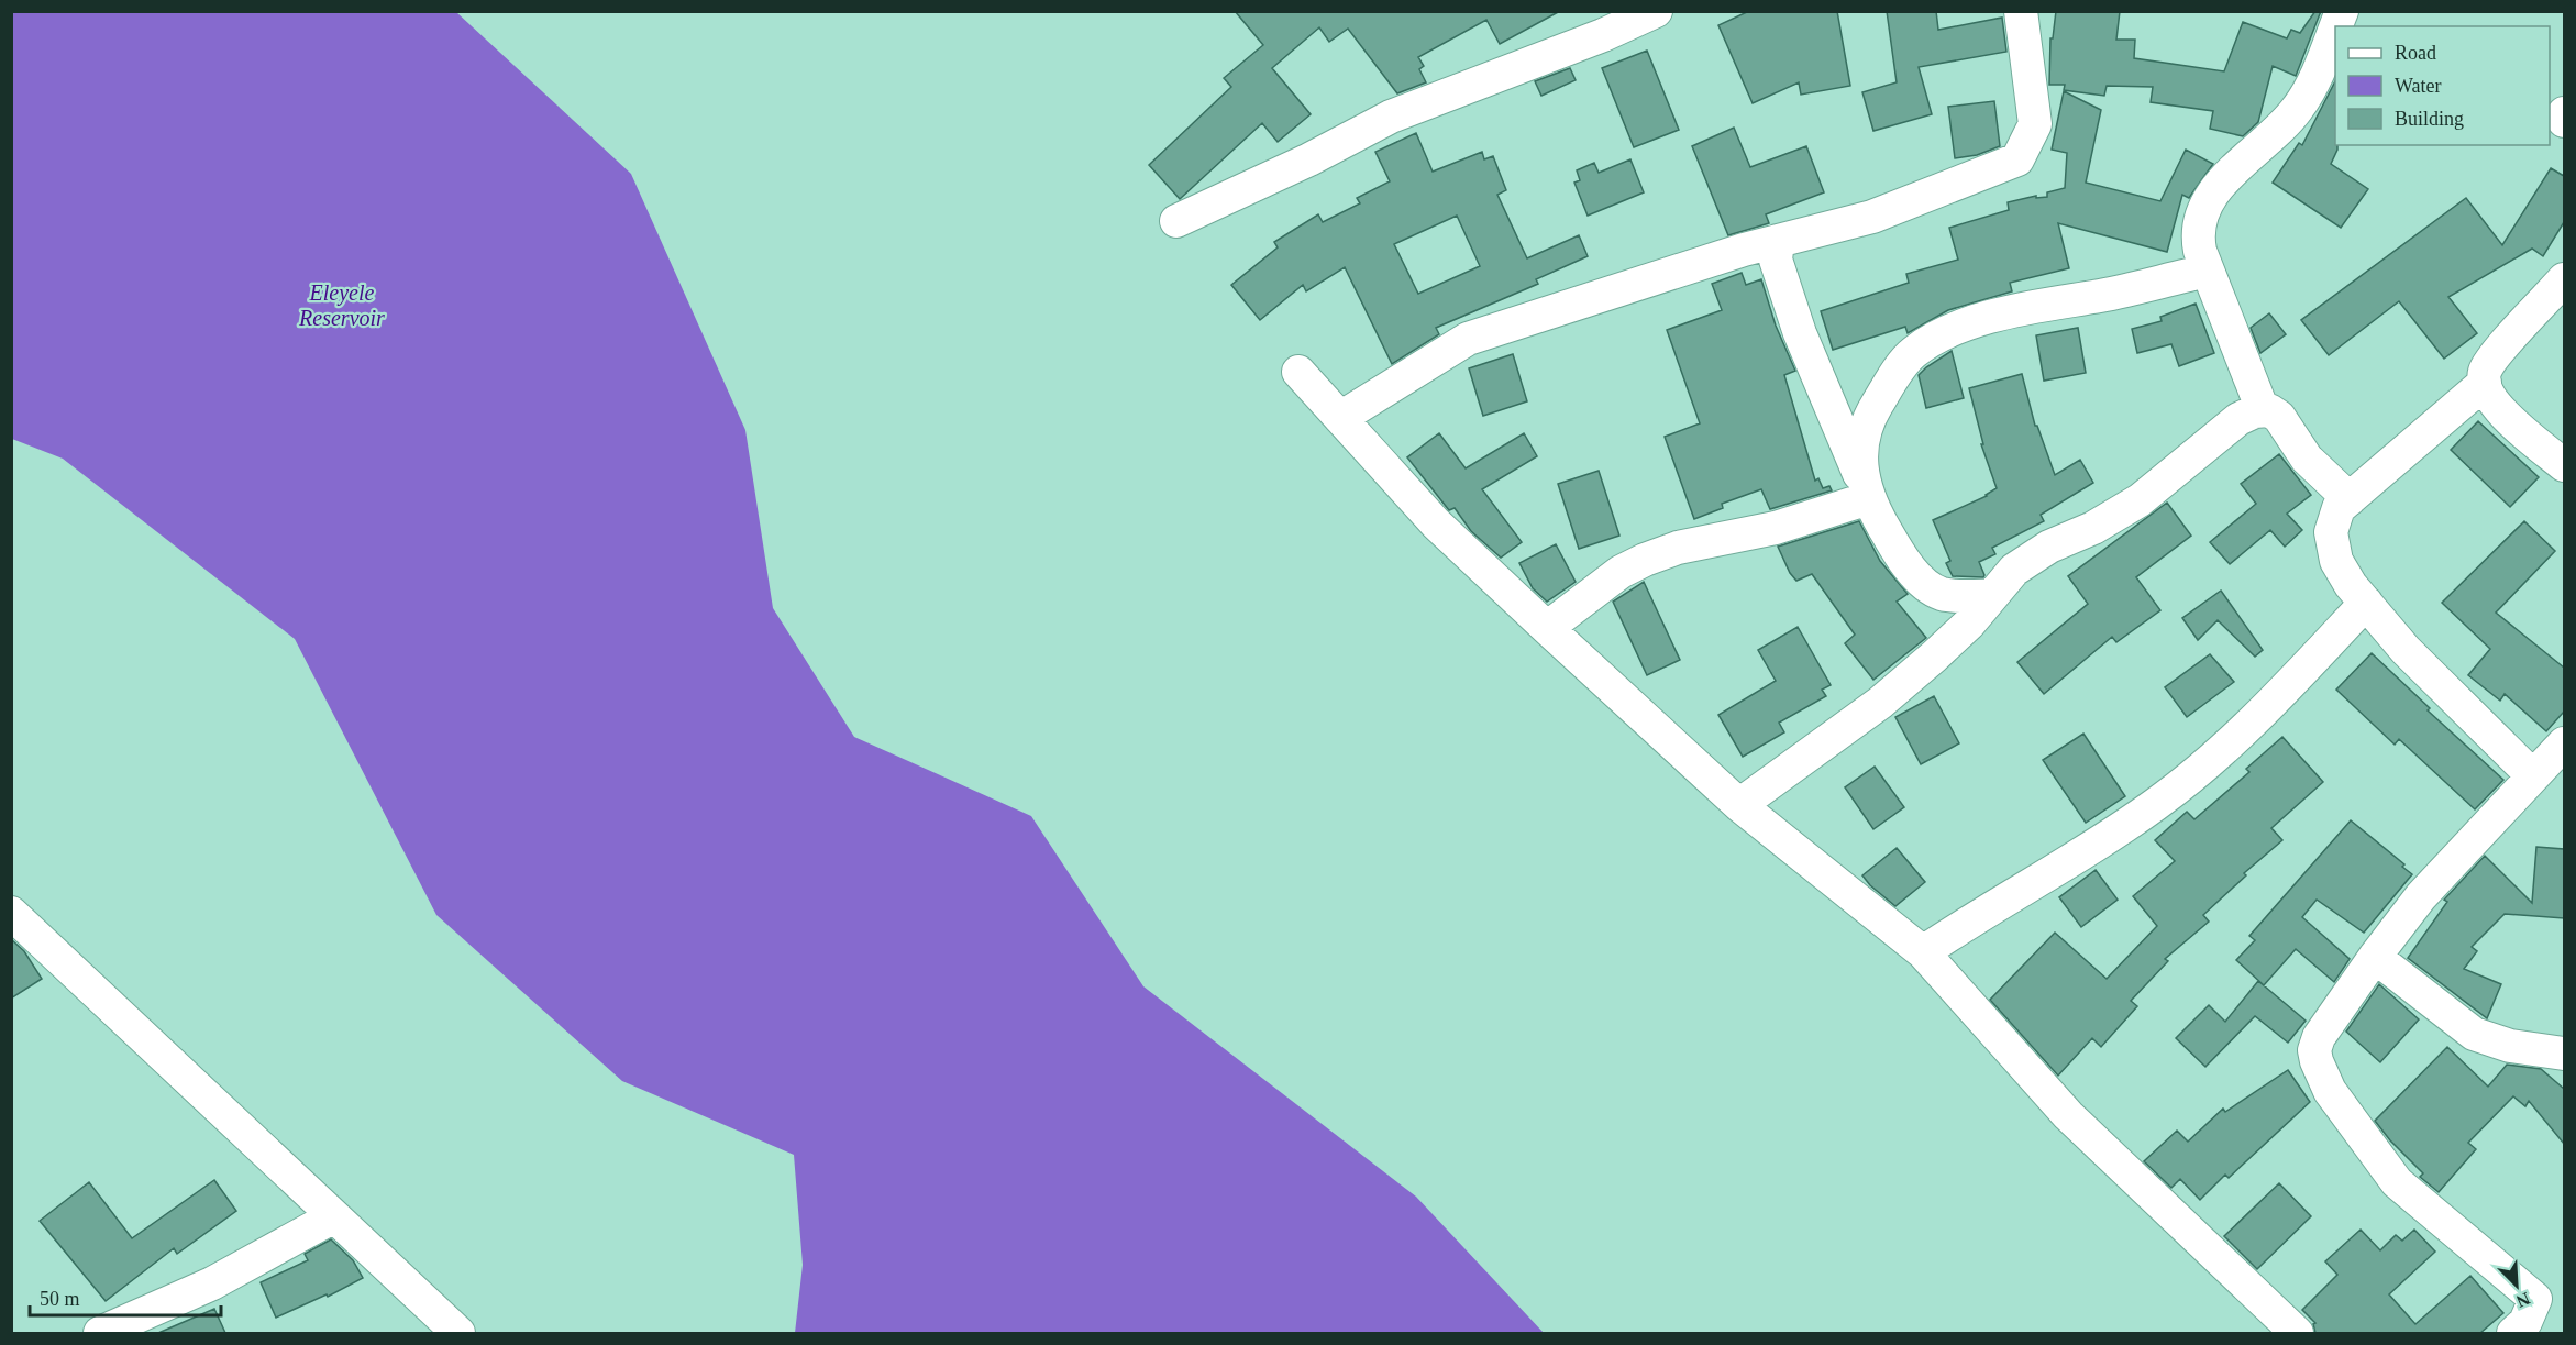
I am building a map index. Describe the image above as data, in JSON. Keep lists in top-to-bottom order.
{
  "water": ["Eleyele Reservoir"],
  "legend": ["Road", "Water", "Building"],
  "scale_bar": "50 m",
  "north": "bottom right"
}
